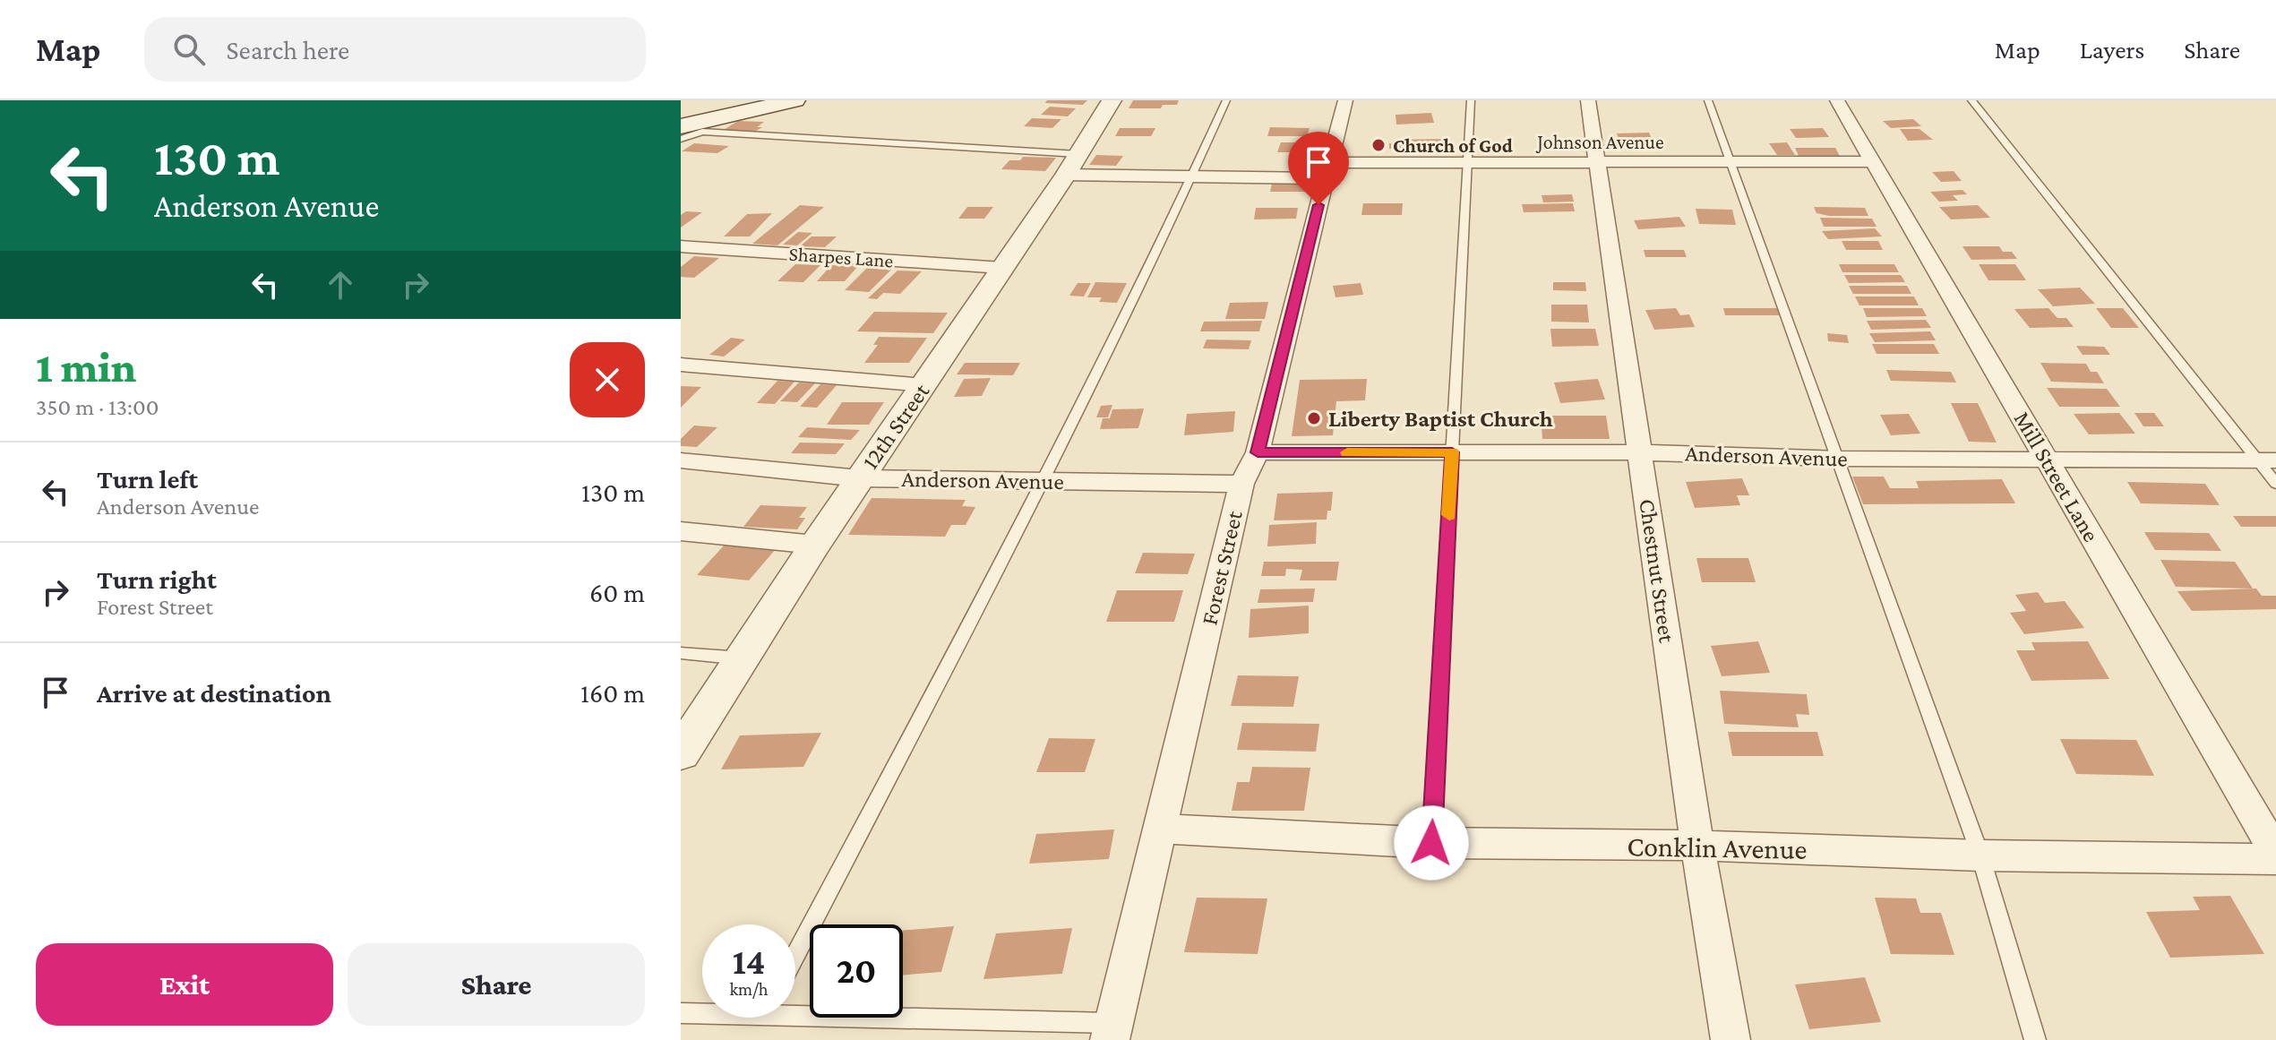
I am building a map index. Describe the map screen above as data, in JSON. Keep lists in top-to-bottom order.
{
  "streets": {
    "street": [
      "Johnson Avenue",
      "Sharpes Lane",
      "12th Street",
      "Anderson Avenue",
      "Mill Street Lane",
      "Forest Street",
      "Chestnut Street",
      "Conklin Avenue"
    ]
  },
  "crossings": [
    ["Johnson Avenue", "12th Street"],
    ["Johnson Avenue", "Mill Street Lane"],
    ["Johnson Avenue", "Forest Street"],
    ["Johnson Avenue", "Chestnut Street"],
    ["Sharpes Lane", "12th Street"],
    ["12th Street", "Anderson Avenue"],
    ["Anderson Avenue", "Mill Street Lane"],
    ["Anderson Avenue", "Forest Street"],
    ["Anderson Avenue", "Chestnut Street"],
    ["Forest Street", "Conklin Avenue"],
    ["Chestnut Street", "Conklin Avenue"]
  ],
  "places": ["Church of God", "Liberty Baptist Church"],
  "page": {
    "header": "Map",
    "search": "Search here",
    "nav": ["Map", "Layers", "Share"],
    "turn": ["130 m", "Anderson Avenue"],
    "heading": ["1 min", "350 m · 13:00"],
    "list": [
      {
        "name": "Turn left",
        "note": "Anderson Avenue",
        "value": "130 m"
      },
      {
        "name": "Turn right",
        "note": "Forest Street",
        "value": "60 m"
      },
      {
        "name": "Arrive at destination",
        "value": "160 m"
      }
    ],
    "speed": "14 km/h",
    "limit": "20",
    "buttons": ["Exit", "Share"]
  }
}
